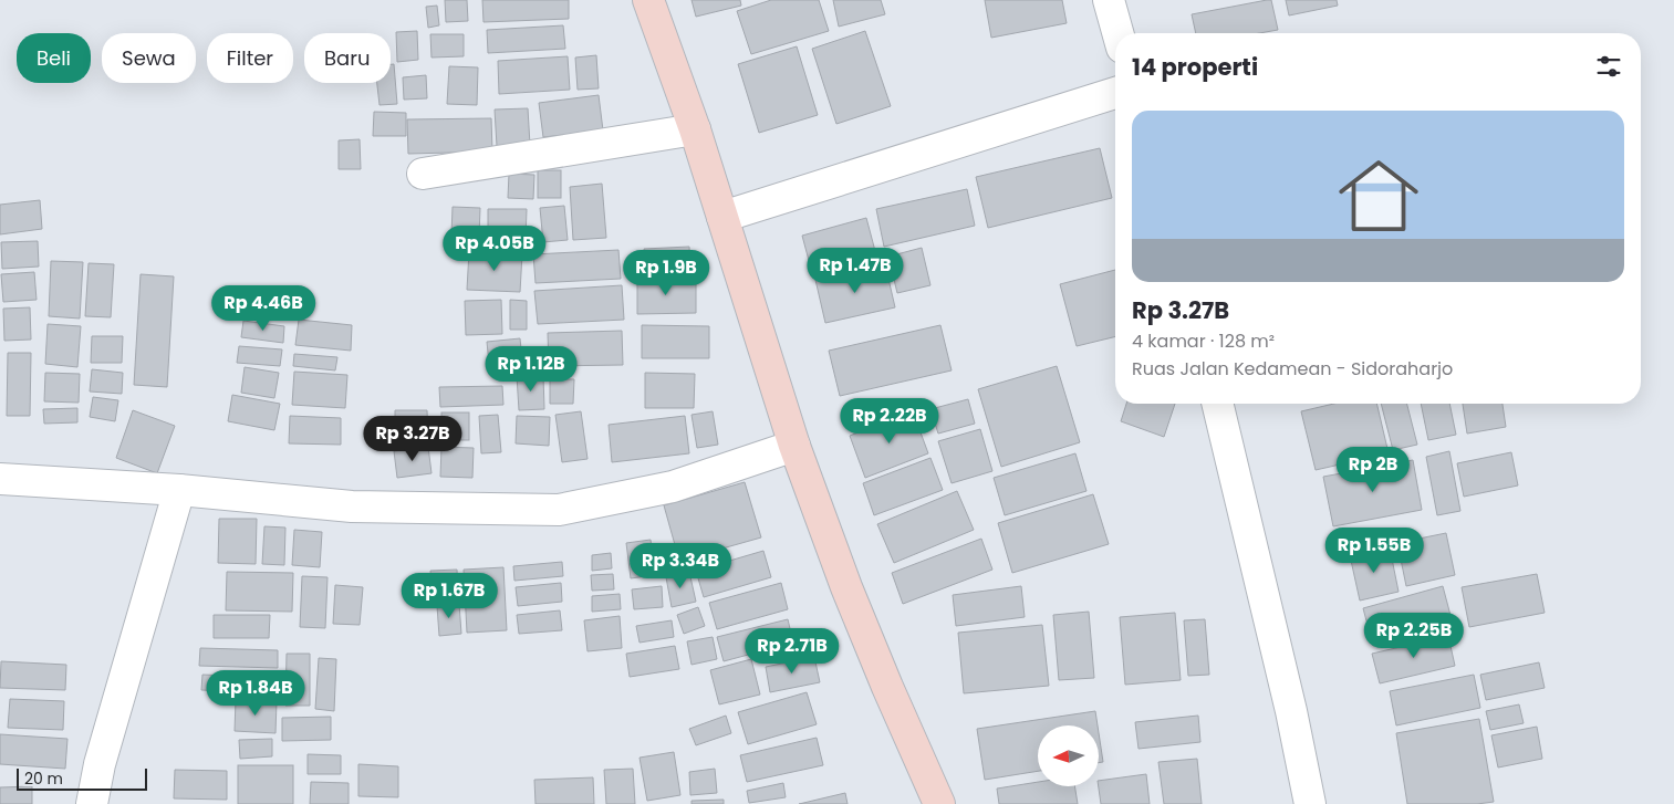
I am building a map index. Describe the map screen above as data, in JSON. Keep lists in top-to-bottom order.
{
  "scale_bar": "20 m",
  "north": "left",
  "page": {
    "chip": [
      "Beli",
      "Sewa",
      "Filter",
      "Baru"
    ],
    "heading": "14 properti",
    "list": [
      {
        "name": "Rp 3.27B",
        "note": "4 kamar · 128 m² · Ruas Jalan Kedamean - Sidoraharjo"
      }
    ],
    "price": [
      "Rp 4.05B",
      "Rp 1.47B",
      "Rp 1.9B",
      "Rp 4.46B",
      "Rp 1.12B",
      "Rp 2.22B",
      "Rp 3.27B",
      "Rp 2B",
      "Rp 1.55B",
      "Rp 3.34B",
      "Rp 1.67B",
      "Rp 2.25B",
      "Rp 2.71B",
      "Rp 1.84B"
    ],
    "scale": "20 m"
  }
}
